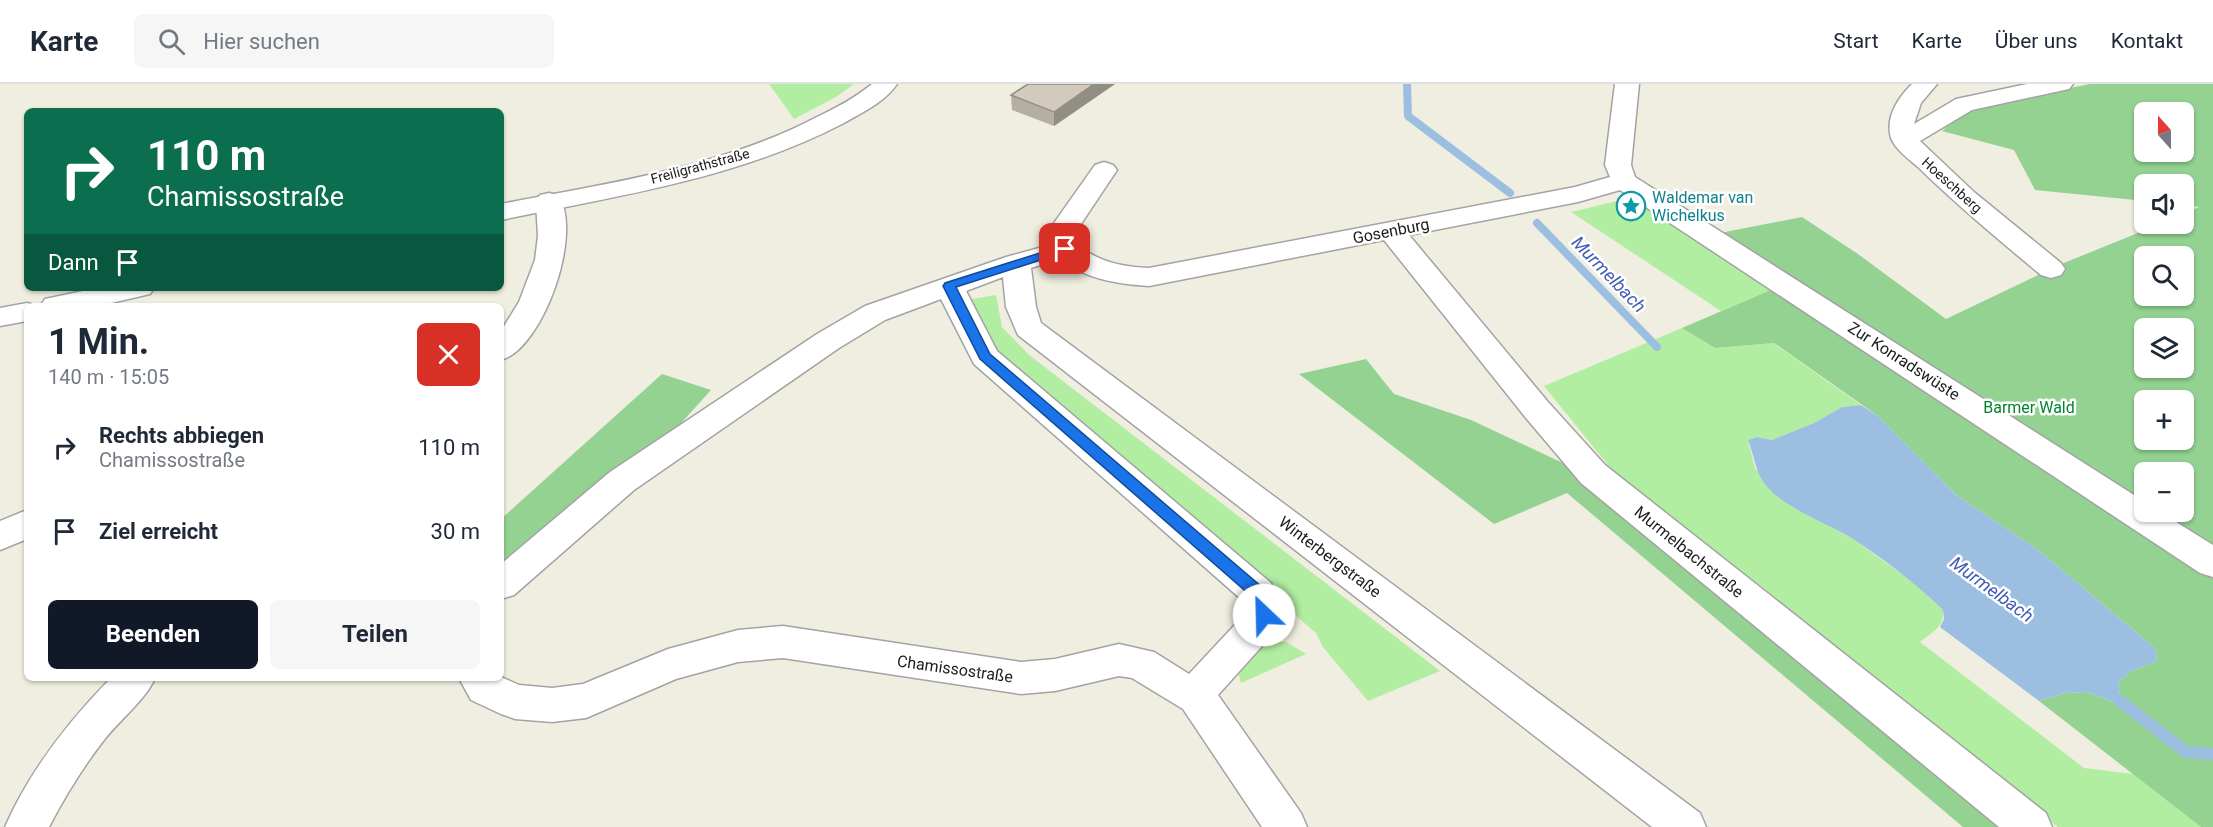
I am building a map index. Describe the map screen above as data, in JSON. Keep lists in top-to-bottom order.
{
  "streets": {
    "street": [
      "Freiligrathstraße",
      "Hoeschberg",
      "Gosenburg",
      "Zur Konradswüste",
      "Murmelbachstraße",
      "Winterbergstraße",
      "Chamissostraße"
    ]
  },
  "crossings": [
    ["Gosenburg", "Zur Konradswüste"],
    ["Gosenburg", "Murmelbachstraße"]
  ],
  "water": ["Murmelbach"],
  "parks": ["Barmer Wald"],
  "places": {
    "place": ["Waldemar van Wichelkus"]
  },
  "north": "top",
  "page": {
    "header": "Karte",
    "search": "Hier suchen",
    "nav": [
      "Start",
      "Karte",
      "Über uns",
      "Kontakt"
    ],
    "map_buttons": ["+", "−"],
    "turn": ["110 m", "Chamissostraße"],
    "then": "Dann",
    "heading": ["1 Min.", "140 m · 15:05"],
    "list": [
      {
        "name": "Rechts abbiegen",
        "note": "Chamissostraße",
        "value": "110 m"
      },
      {
        "name": "Ziel erreicht",
        "value": "30 m"
      }
    ],
    "buttons": ["Beenden", "Teilen"]
  }
}
